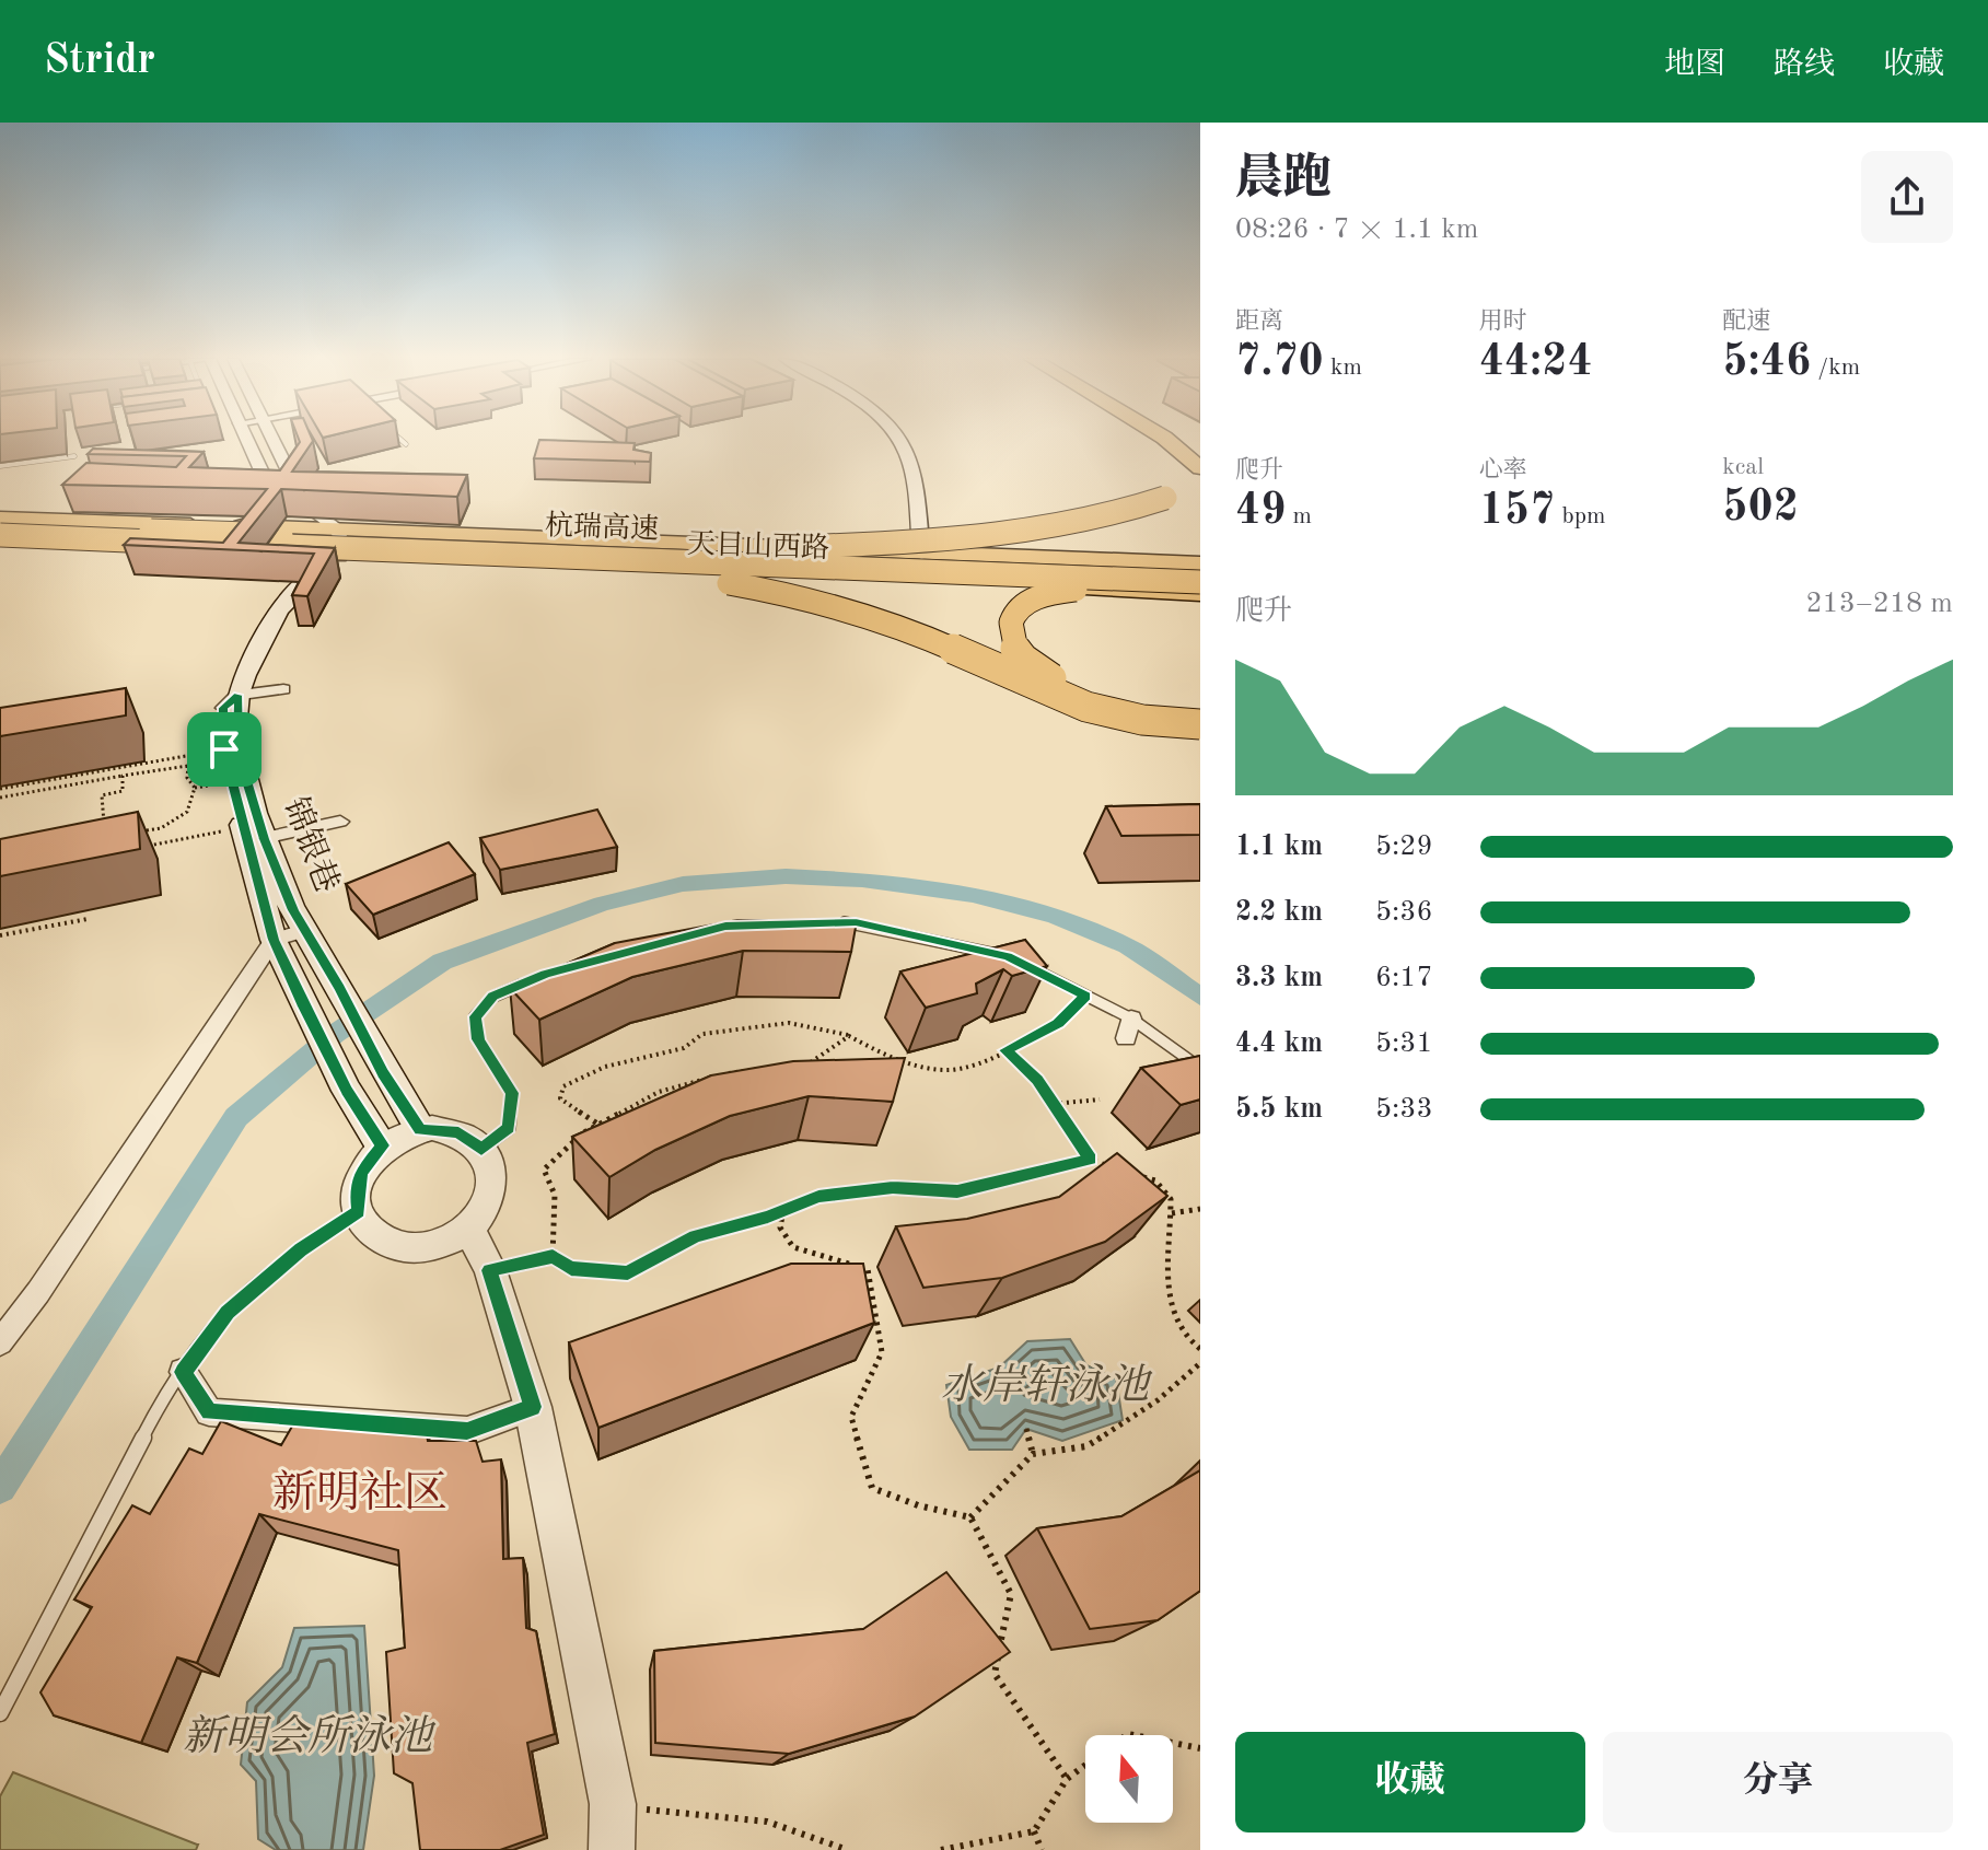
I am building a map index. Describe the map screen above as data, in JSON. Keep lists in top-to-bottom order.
{
  "streets": {
    "highway": ["杭瑞高速", "天目山西路"],
    "main road": ["锦银巷"]
  },
  "crossings": [
    ["杭瑞高速", "天目山西路"],
    ["杭瑞高速", "锦银巷"],
    ["天目山西路", "锦银巷"]
  ],
  "districts": ["新明社区"],
  "water": ["水岸轩泳池", "新明会所泳池"],
  "north": "top",
  "page": {
    "header": "Stridr",
    "nav": ["地图", "路线", "收藏"],
    "heading": ["晨跑", "08:26 · 7 × 1.1 km"],
    "stats": [
      ["距离", "7.70 km"],
      ["用时", "44:24"],
      ["配速", "5:46 /km"],
      ["爬升", "49 m"],
      ["心率", "157 bpm"],
      ["kcal", "502"]
    ],
    "chart": ["爬升", "213–218 m"],
    "list": [
      {
        "name": "1.1 km",
        "note": "5:29"
      },
      {
        "name": "2.2 km",
        "note": "5:36"
      },
      {
        "name": "3.3 km",
        "note": "6:17"
      },
      {
        "name": "4.4 km",
        "note": "5:31"
      },
      {
        "name": "5.5 km",
        "note": "5:33"
      }
    ],
    "buttons": ["收藏", "分享"]
  }
}
